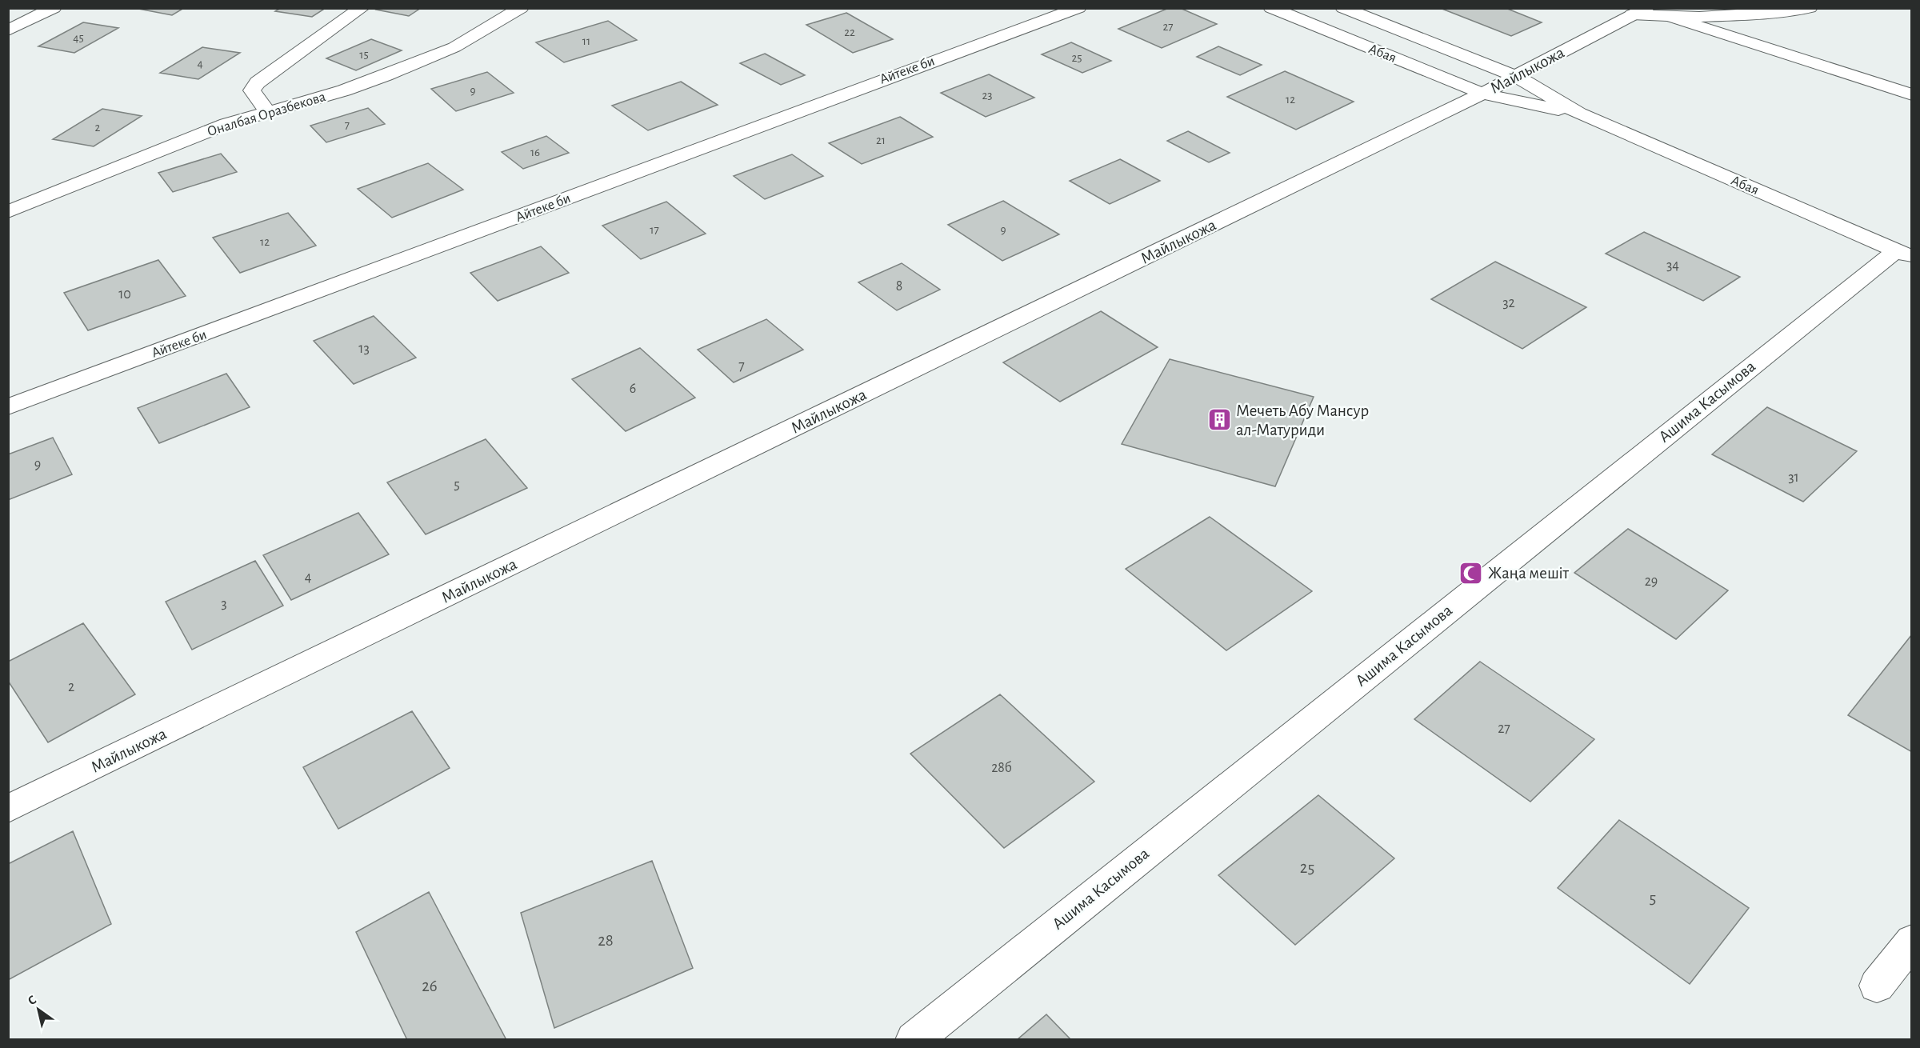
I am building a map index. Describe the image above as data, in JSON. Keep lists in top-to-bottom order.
{
  "streets": {
    "street": [
      "Абая",
      "Айтеке би",
      "Майлыкожа",
      "Оналбая Оразбекова",
      "Ашима Касымова"
    ]
  },
  "crossings": [
    ["Абая", "Майлыкожа"],
    ["Абая", "Ашима Касымова"]
  ],
  "places": {
    "building": ["Мечеть Абу Мансур ал-Матуриди"],
    "mosque": ["Жаңа мешіт"]
  },
  "house_numbers": [
    "27",
    "22",
    "45",
    "11",
    "15",
    "25",
    "4",
    "9",
    "23",
    "12",
    "7",
    "2",
    "21",
    "16",
    "17",
    "9",
    "12",
    "34",
    "8",
    "10",
    "32",
    "13",
    "7",
    "6",
    "9",
    "31",
    "5",
    "4",
    "29",
    "3",
    "2",
    "27",
    "28б",
    "25",
    "5",
    "28",
    "26"
  ],
  "north": "top left"
}
